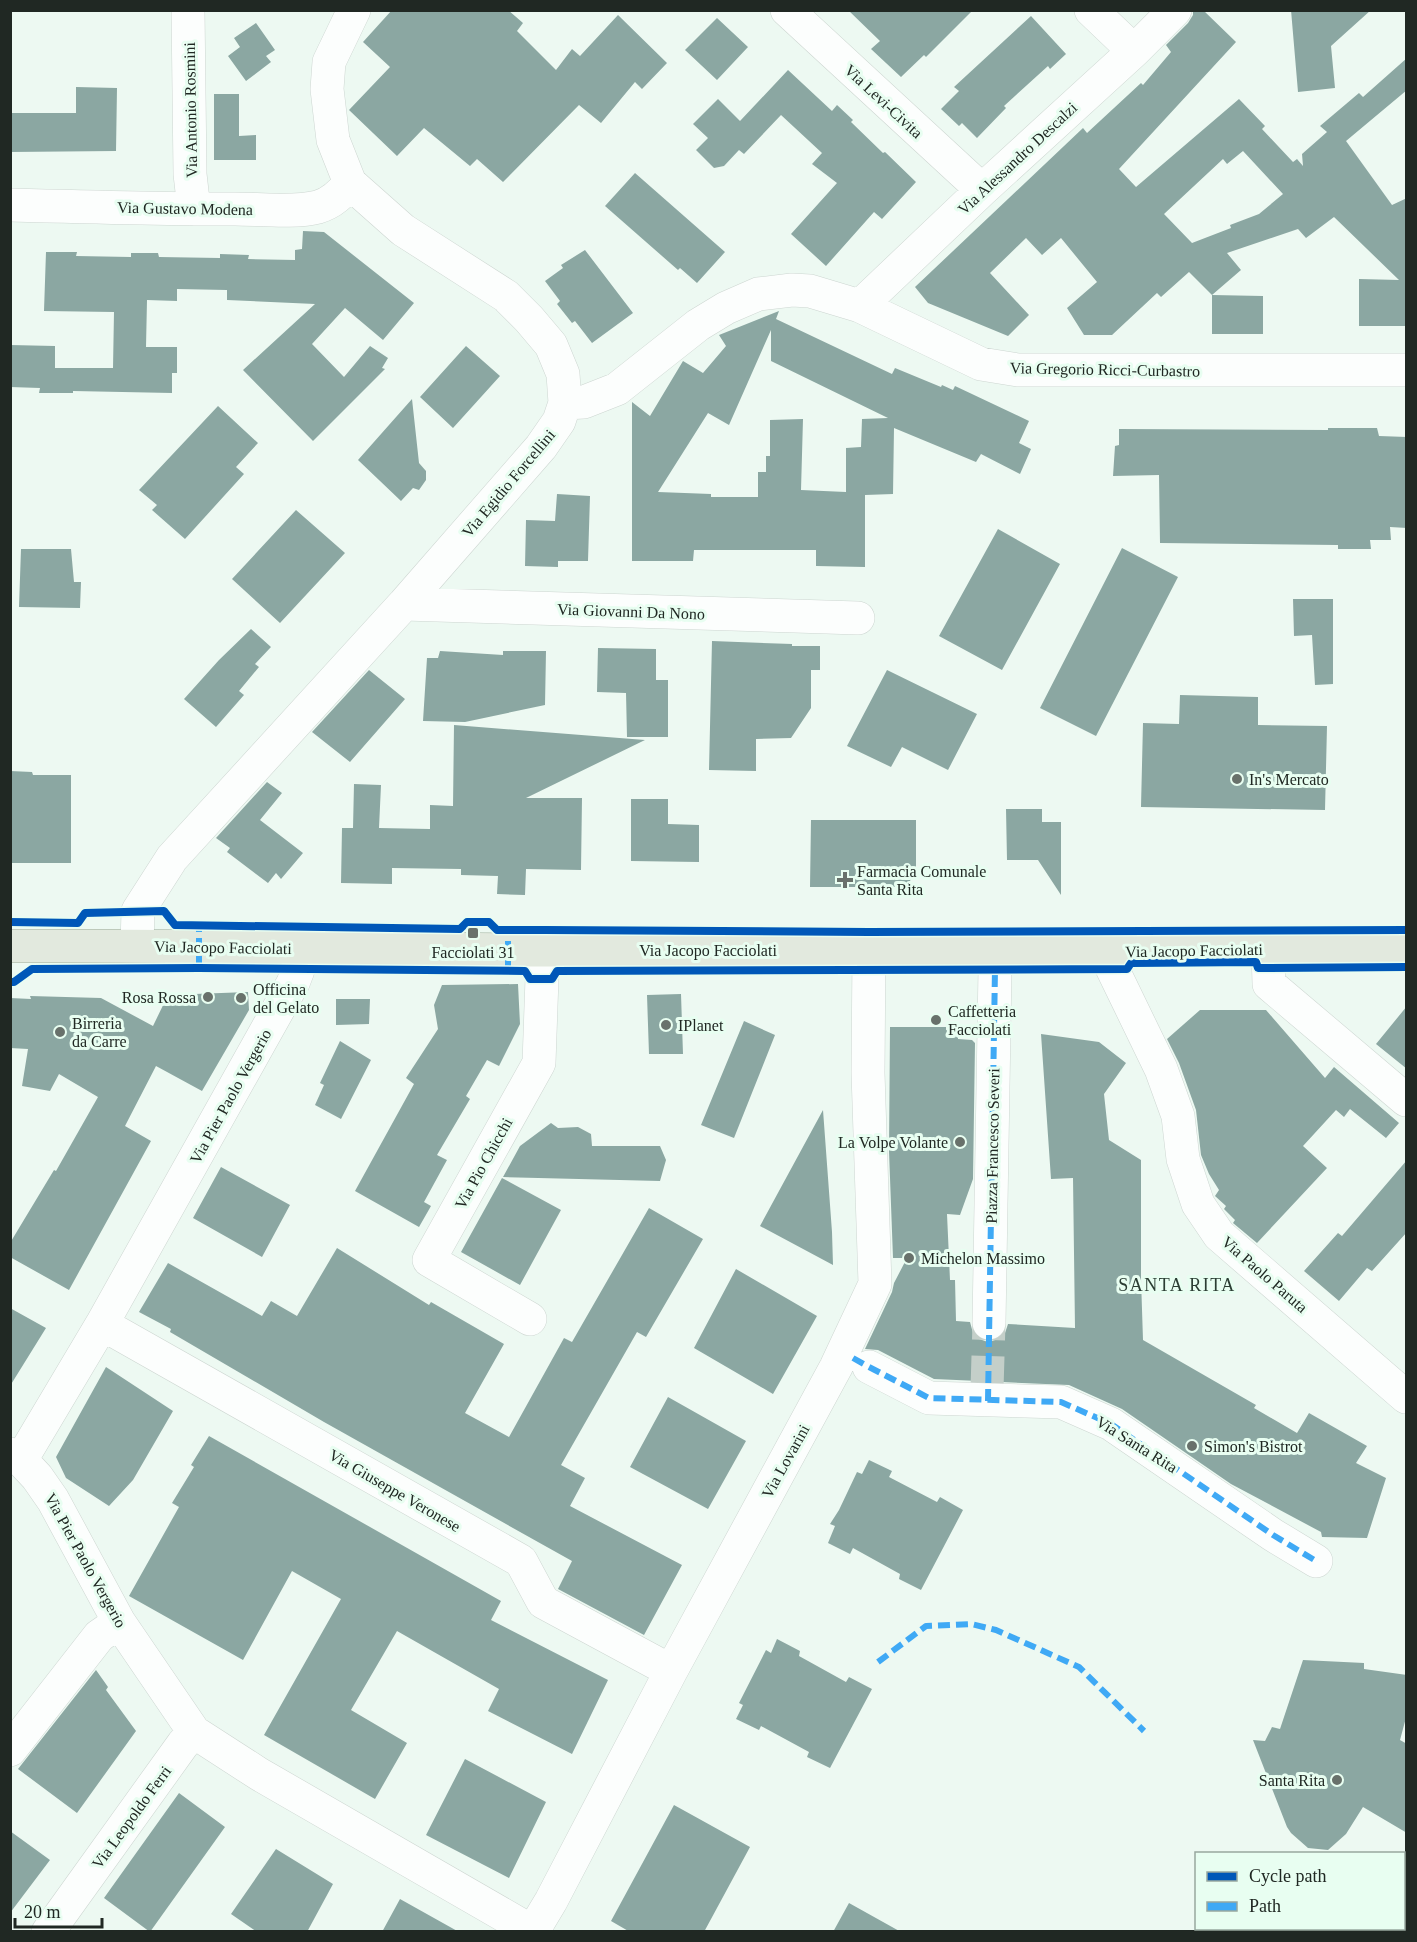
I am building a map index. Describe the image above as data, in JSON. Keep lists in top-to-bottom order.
{
  "streets": {
    "main road": ["Via Jacopo Facciolati"],
    "street": [
      "Via Levi-Civita",
      "Via Antonio Rosmini",
      "Via Alessandro Descalzi",
      "Via Gustavo Modena",
      "Via Gregorio Ricci-Curbastro",
      "Via Egidio Forcellini",
      "Via Giovanni Da Nono",
      "Via Pier Paolo Vergerio",
      "Piazza Francesco Severi",
      "Via Pio Chicchi",
      "Via Paolo Paruta",
      "Via Santa Rita",
      "Via Lovarini",
      "Via Giuseppe Veronese",
      "Via Leopoldo Ferri"
    ]
  },
  "crossings": [
    ["Via Levi-Civita", "Via Alessandro Descalzi"],
    ["Via Antonio Rosmini", "Via Gustavo Modena"],
    ["Via Alessandro Descalzi", "Via Gregorio Ricci-Curbastro"],
    ["Via Gustavo Modena", "Via Egidio Forcellini"],
    ["Via Gregorio Ricci-Curbastro", "Via Egidio Forcellini"],
    ["Via Egidio Forcellini", "Via Giovanni Da Nono"],
    ["Via Egidio Forcellini", "Via Jacopo Facciolati"],
    ["Via Jacopo Facciolati", "Via Pier Paolo Vergerio"],
    ["Via Jacopo Facciolati", "Via Pio Chicchi"],
    ["Via Jacopo Facciolati", "Via Paolo Paruta"],
    ["Via Jacopo Facciolati", "Via Lovarini"],
    ["Via Pier Paolo Vergerio", "Via Lovarini"],
    ["Via Pier Paolo Vergerio", "Via Giuseppe Veronese"],
    ["Via Pier Paolo Vergerio", "Via Leopoldo Ferri"],
    ["Via Santa Rita", "Via Lovarini"],
    ["Via Lovarini", "Via Giuseppe Veronese"]
  ],
  "districts": ["SANTA RITA"],
  "places": {
    "other": [
      "In's Mercato",
      "Rosa Rossa",
      "Officina del Gelato",
      "Caffetteria Facciolati",
      "IPlanet",
      "Birreria da Carre",
      "La Volpe Volante",
      "Michelon Massimo",
      "Simon's Bistrot",
      "Santa Rita"
    ],
    "health": ["Farmacia Comunale Santa Rita"],
    "transit": ["Facciolati 31"]
  },
  "legend": ["Cycle path", "Path"],
  "scale_bar": "20 m"
}
